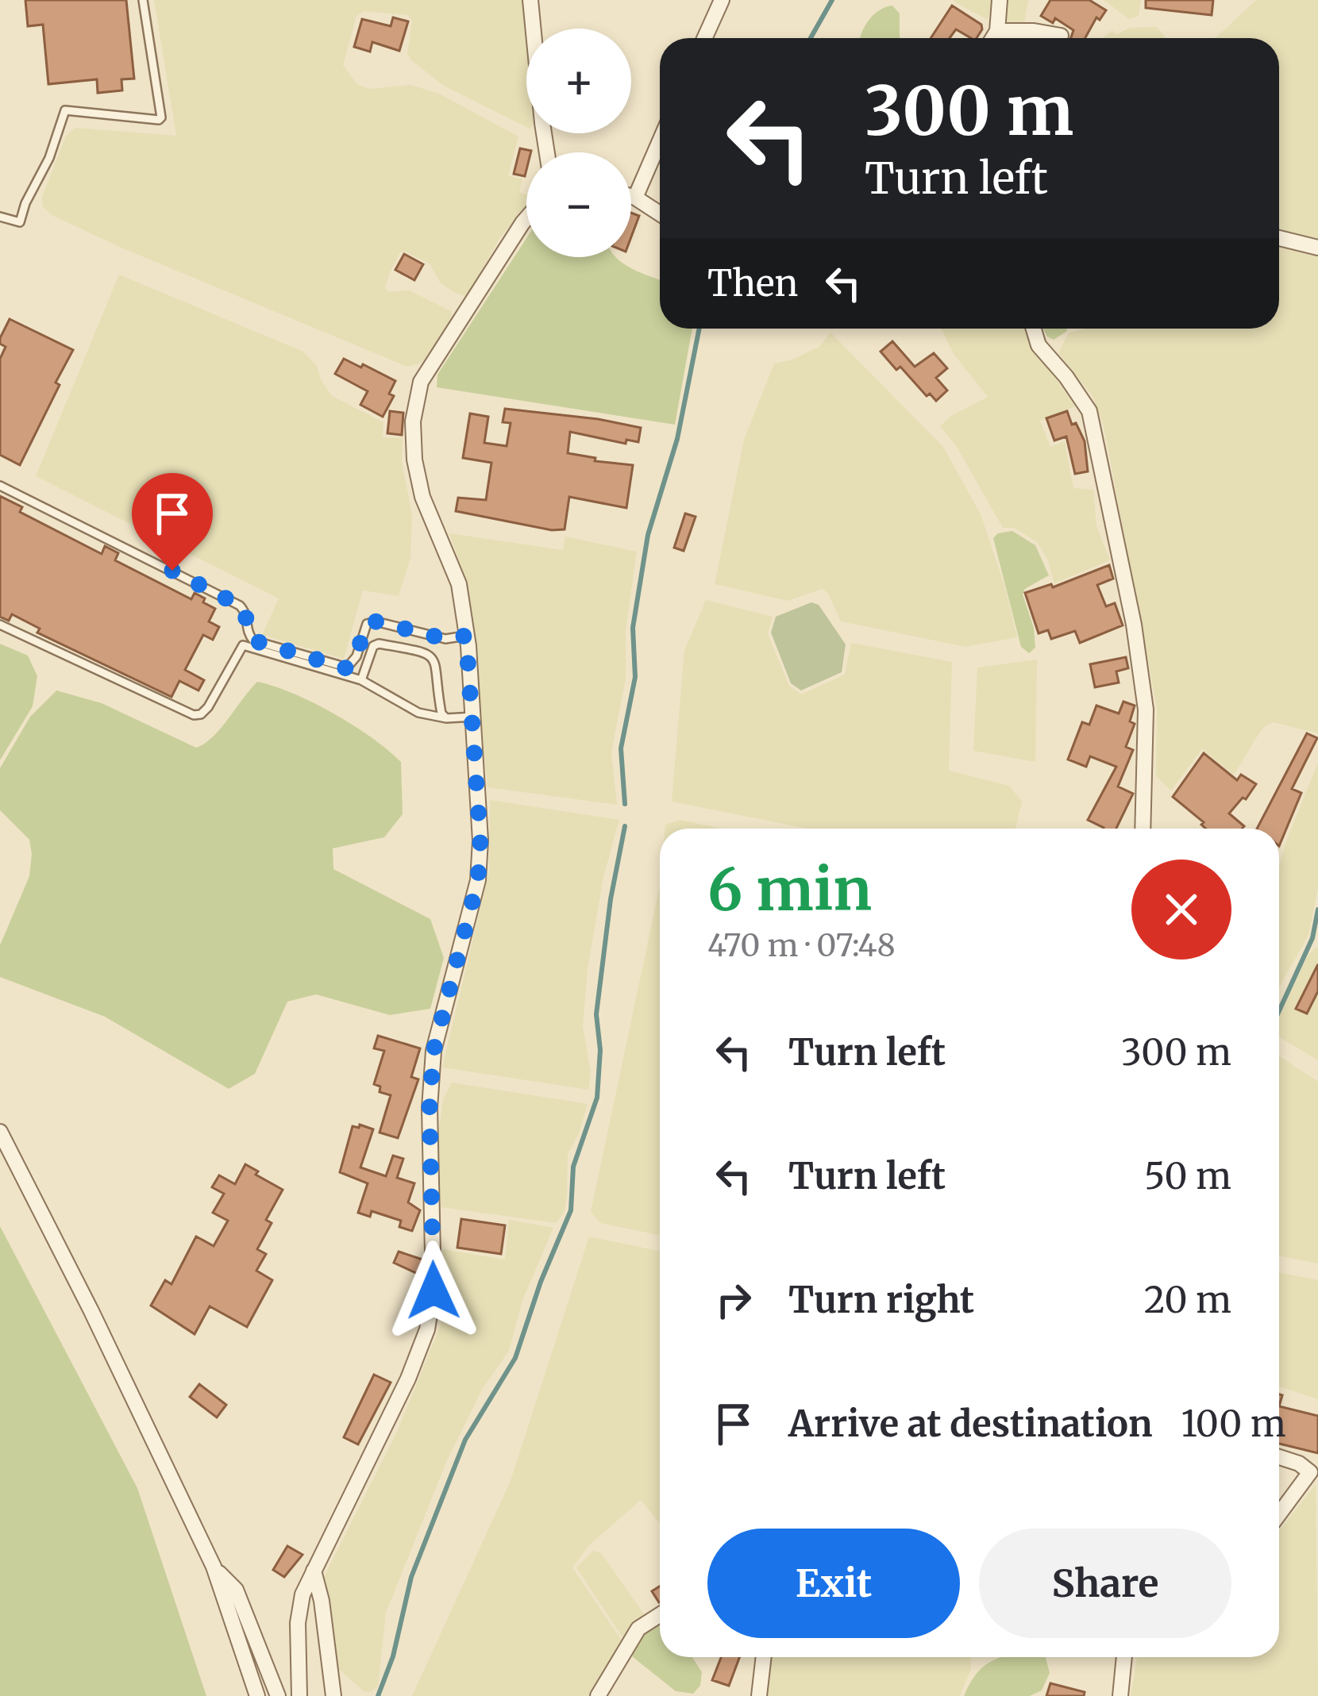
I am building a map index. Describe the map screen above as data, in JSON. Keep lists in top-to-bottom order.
{
  "page": {
    "map_buttons": ["+", "−"],
    "turn": ["300 m", "Turn left"],
    "then": "Then",
    "heading": ["6 min", "470 m · 07:48"],
    "list": [
      {
        "name": "Turn left",
        "value": "300 m"
      },
      {
        "name": "Turn left",
        "value": "50 m"
      },
      {
        "name": "Turn right",
        "value": "20 m"
      },
      {
        "name": "Arrive at destination",
        "value": "100 m"
      }
    ],
    "buttons": ["Exit", "Share"]
  }
}
